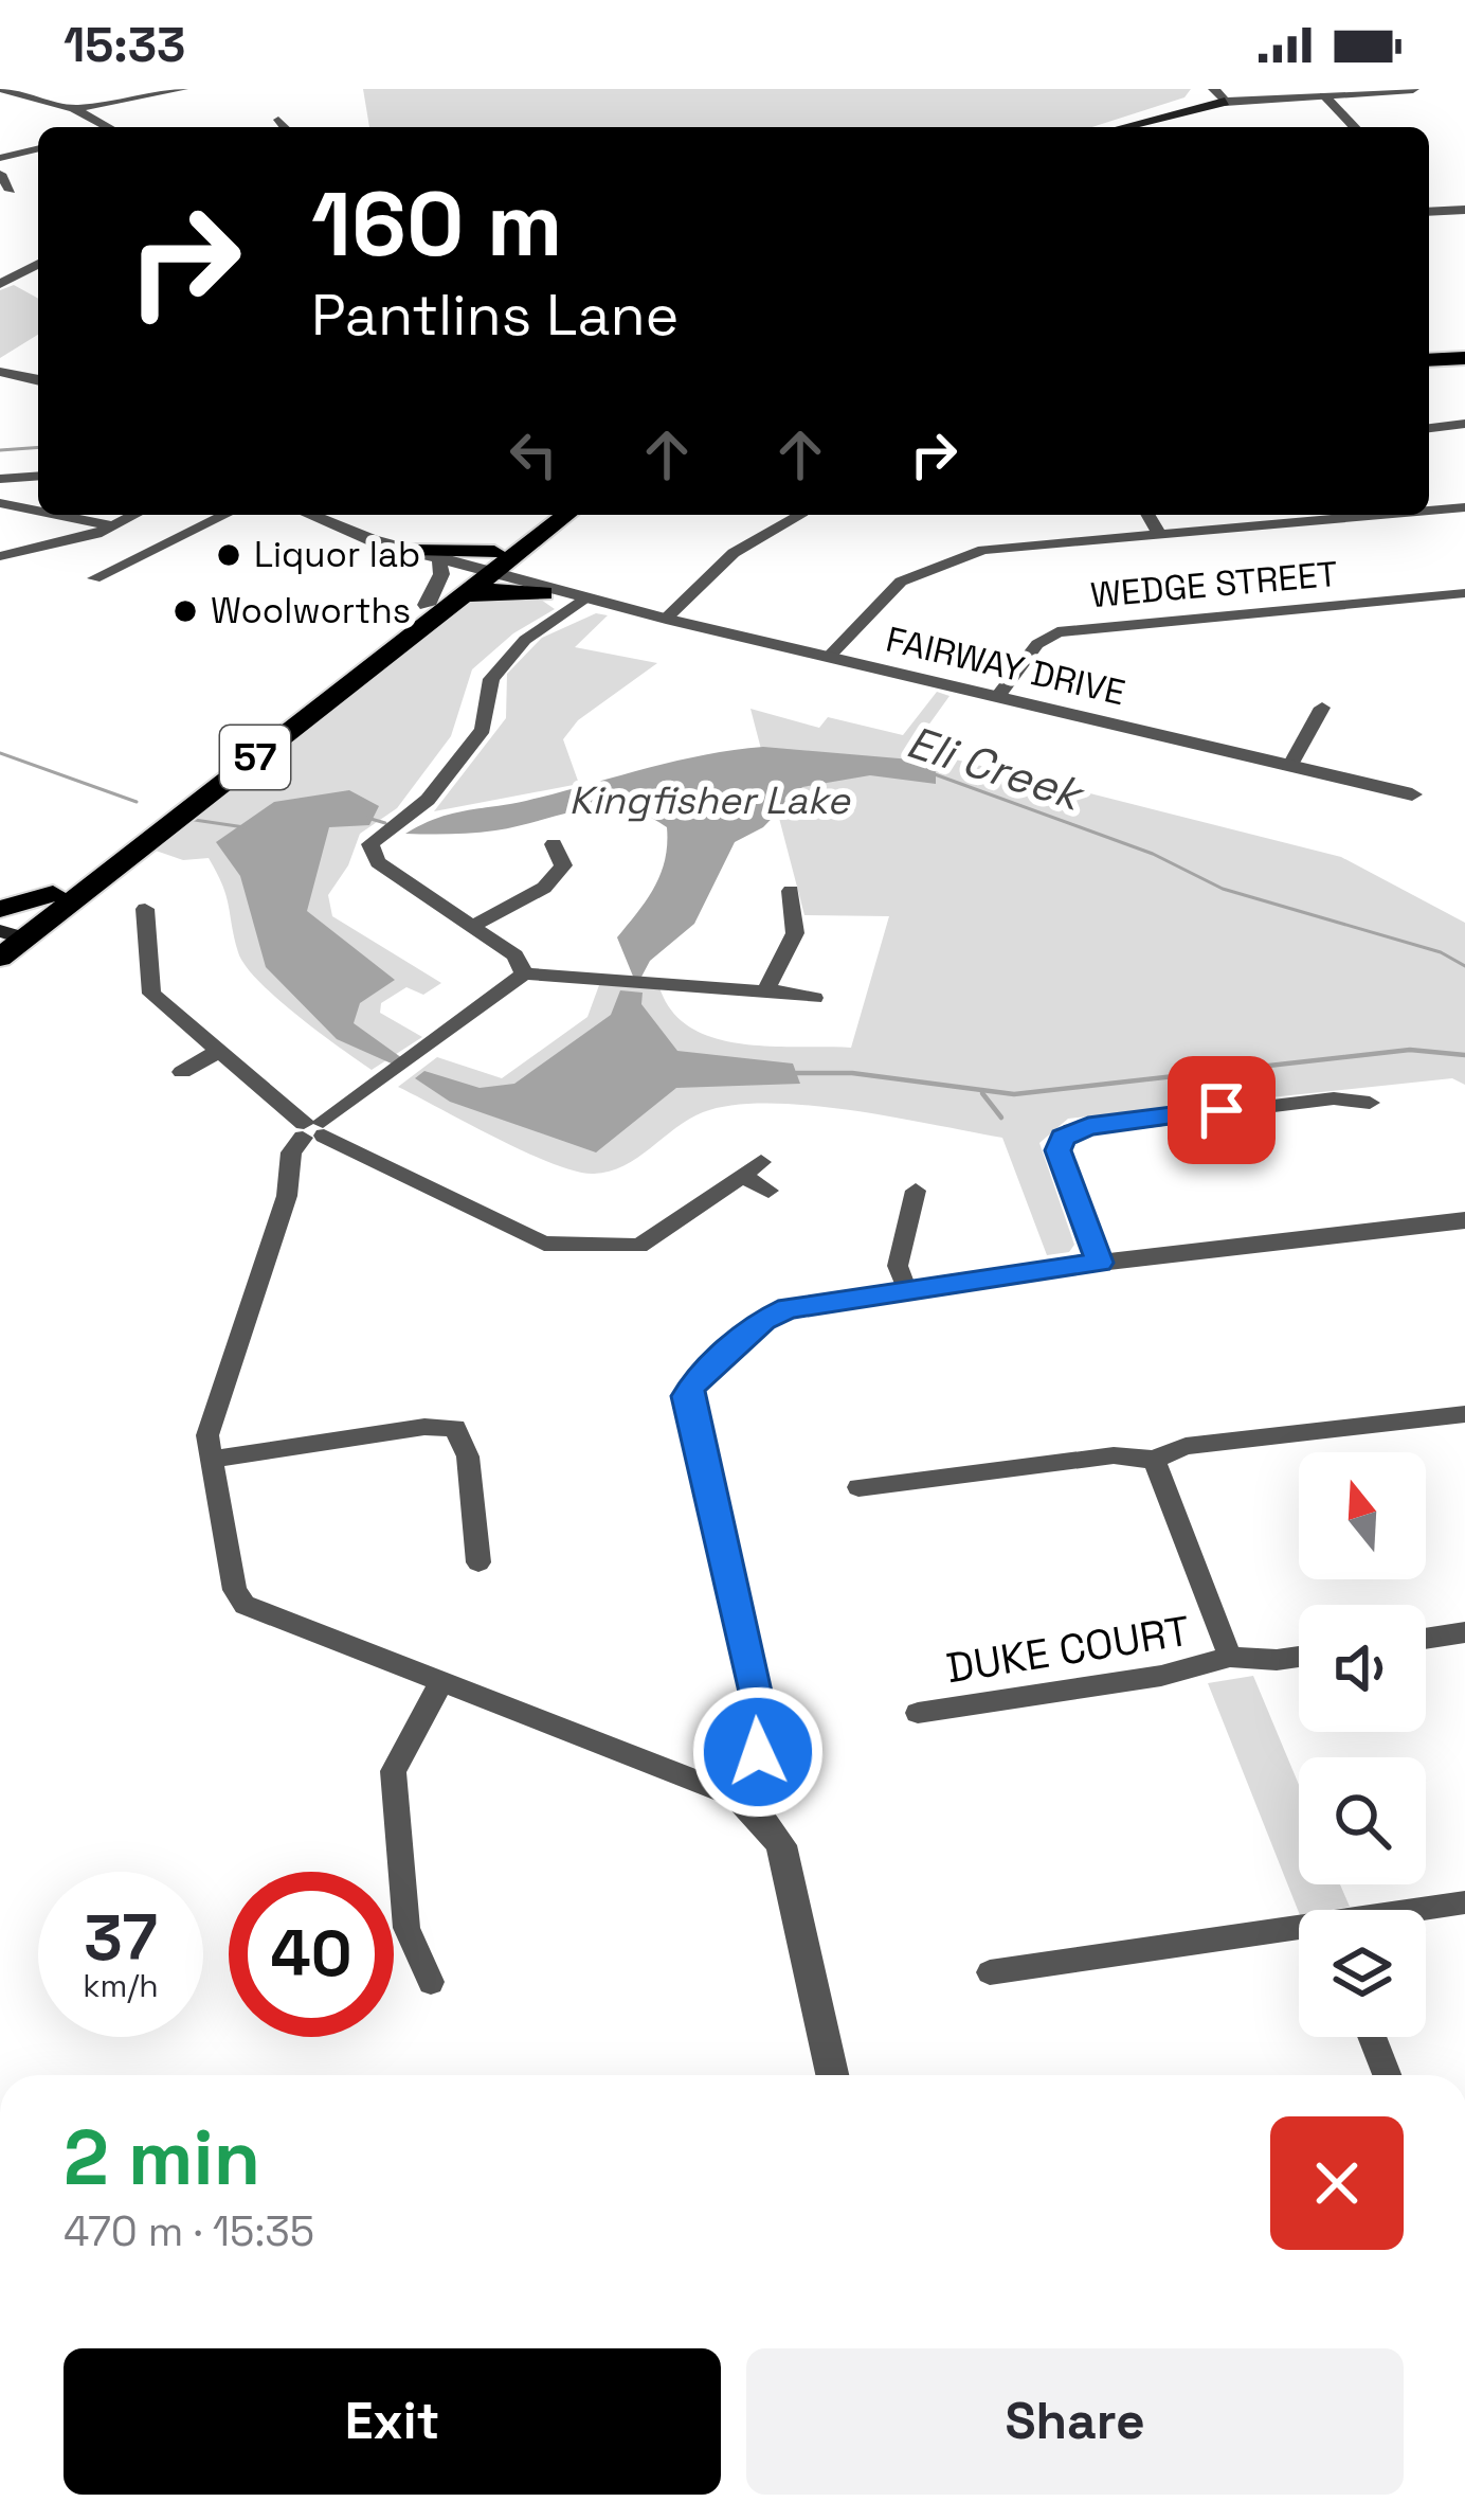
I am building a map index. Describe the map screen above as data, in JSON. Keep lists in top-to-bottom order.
{
  "streets": {
    "main road": ["57"],
    "street": ["WEDGE STREET", "FAIRWAY DRIVE", "DUKE COURT"]
  },
  "crossings": [
    ["WEDGE STREET", "FAIRWAY DRIVE"],
    ["FAIRWAY DRIVE", "57"]
  ],
  "water": ["Eli Creek", "Kingfisher Lake"],
  "places": ["Liquor lab", "Woolworths"],
  "north": "top",
  "page": {
    "status": "15:33",
    "turn": ["160 m", "Pantlins Lane"],
    "speed": "37 km/h",
    "limit": "40",
    "heading": ["2 min", "470 m · 15:35"],
    "buttons": ["Exit", "Share"]
  }
}
